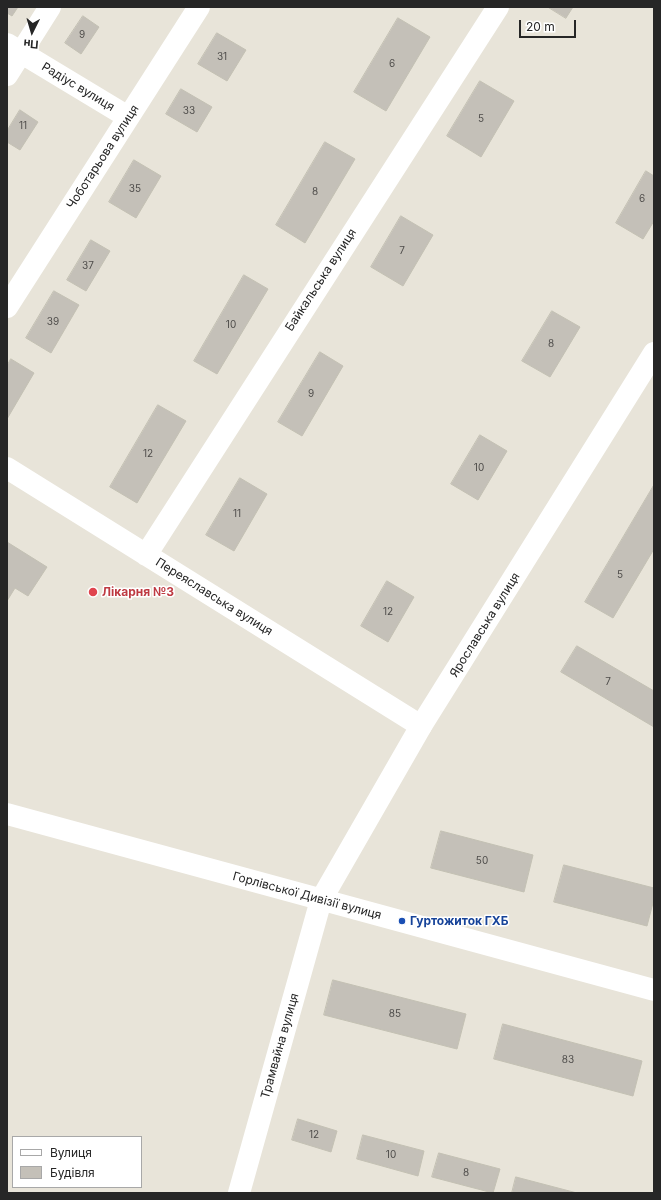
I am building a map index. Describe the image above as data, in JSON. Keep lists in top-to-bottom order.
{
  "streets": {
    "street": [
      "Радіус вулиця",
      "Чоботарьова вулиця",
      "Байкальська вулиця",
      "Переяславська вулиця",
      "Ярославська вулиця",
      "Горлівської Дивізії вулиця",
      "Трамвайна вулиця"
    ]
  },
  "crossings": [
    ["Радіус вулиця", "Чоботарьова вулиця"],
    ["Байкальська вулиця", "Переяславська вулиця"],
    ["Переяславська вулиця", "Ярославська вулиця"],
    ["Ярославська вулиця", "Горлівської Дивізії вулиця"],
    ["Ярославська вулиця", "Трамвайна вулиця"],
    ["Горлівської Дивізії вулиця", "Трамвайна вулиця"]
  ],
  "places": ["Лікарня №3", "Гуртожиток ГХБ"],
  "house_numbers": [
    "9",
    "31",
    "6",
    "33",
    "5",
    "11",
    "35",
    "8",
    "6",
    "7",
    "37",
    "39",
    "10",
    "8",
    "9",
    "12",
    "10",
    "11",
    "5",
    "12",
    "7",
    "50",
    "85",
    "83",
    "12",
    "10",
    "8"
  ],
  "legend": ["Вулиця", "Будівля"],
  "scale_bar": "20 m",
  "north": "bottom"
}
